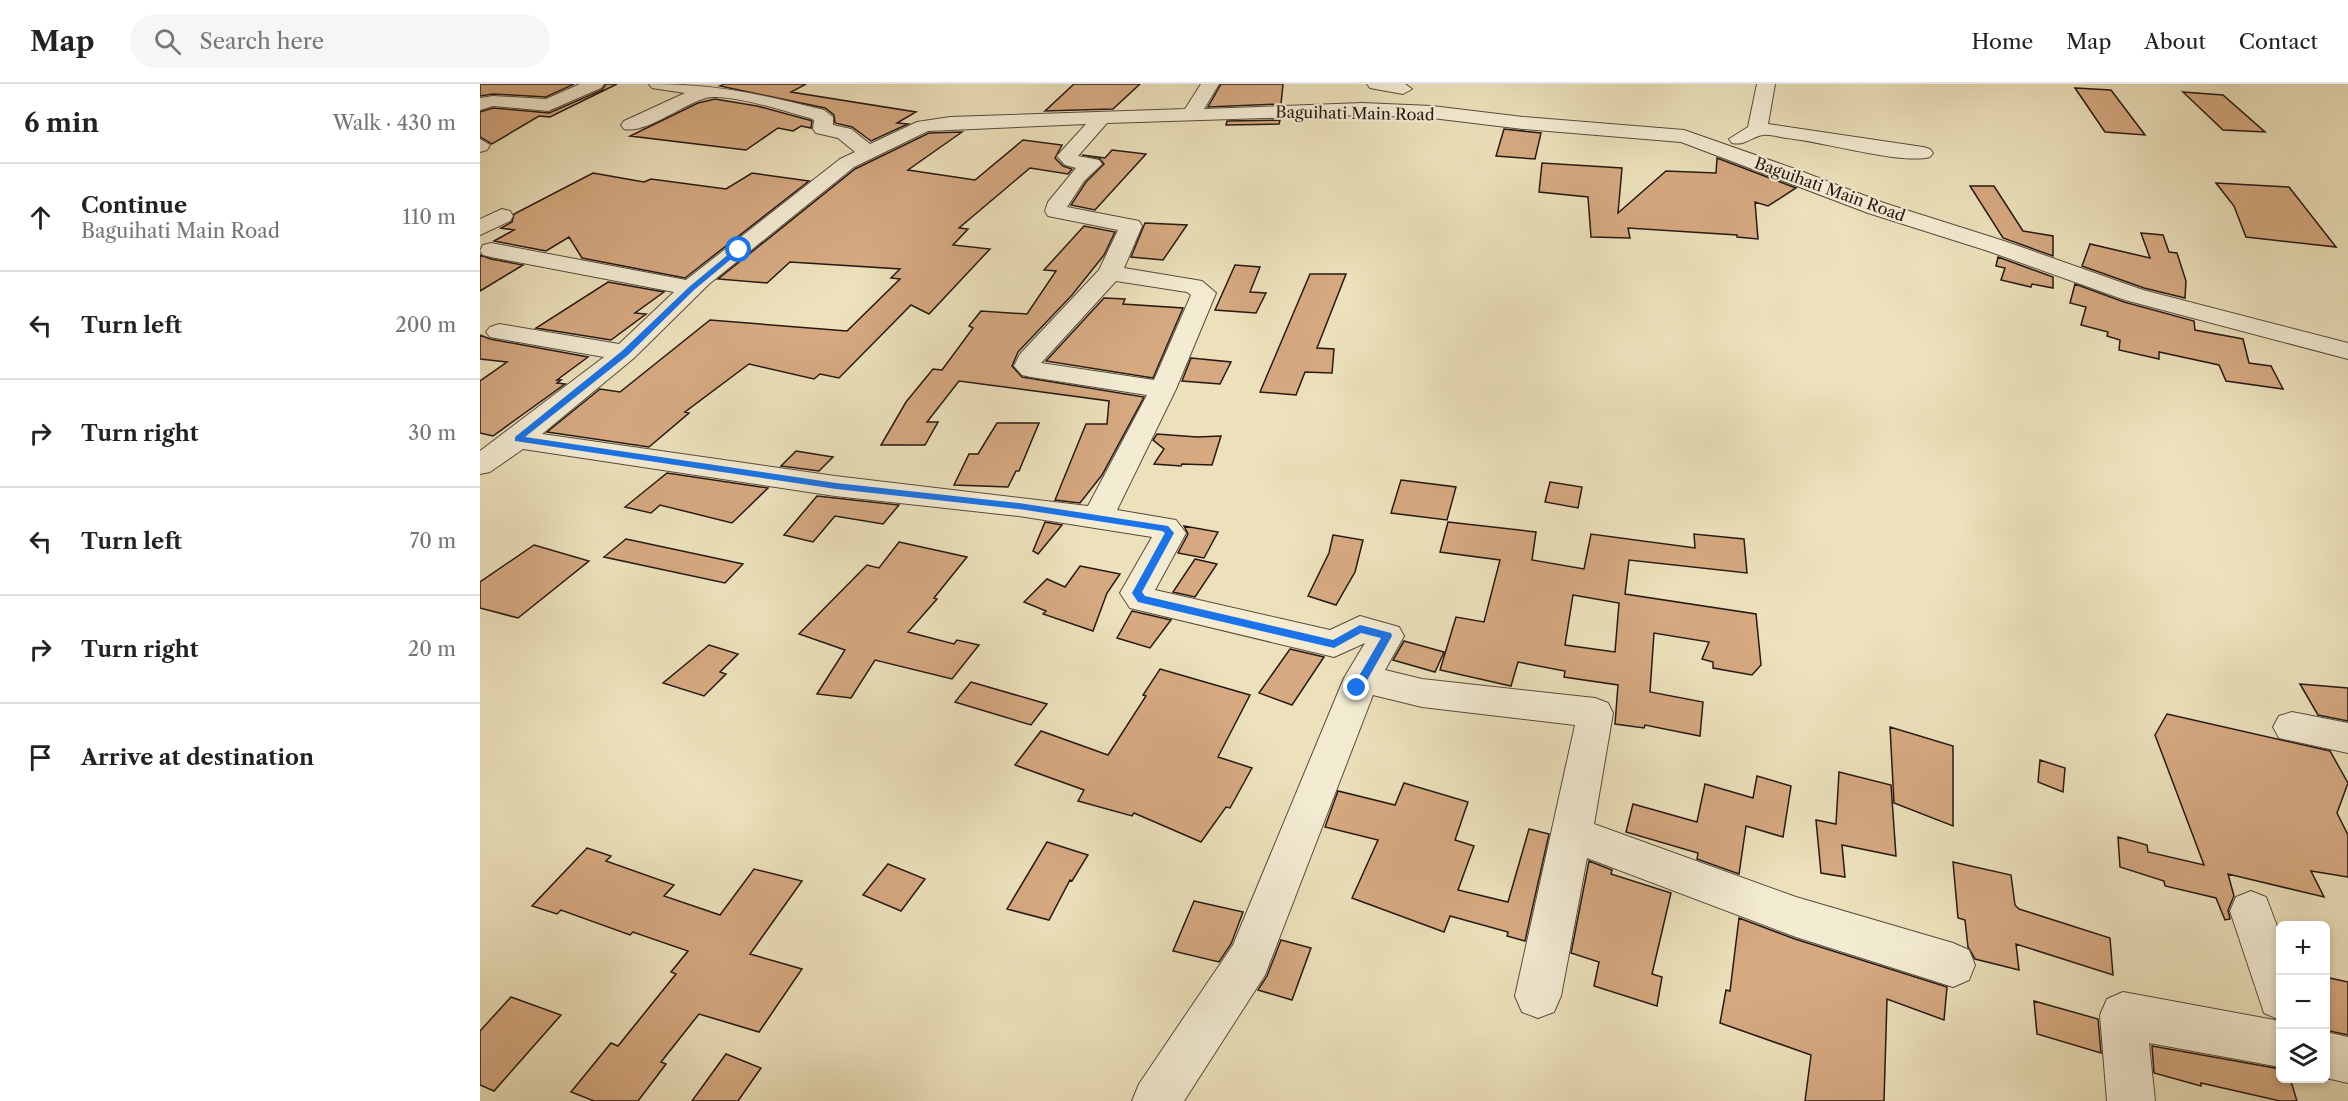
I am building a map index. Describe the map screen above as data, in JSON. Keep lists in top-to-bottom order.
{
  "streets": {
    "street": ["Baguihati Main Road"]
  },
  "page": {
    "header": "Map",
    "search": "Search here",
    "nav": [
      "Home",
      "Map",
      "About",
      "Contact"
    ],
    "heading": ["6 min", "Walk · 430 m"],
    "list": [
      ["Continue", "Baguihati Main Road", "110 m"],
      ["Turn left", "200 m"],
      ["Turn right", "30 m"],
      ["Turn left", "70 m"],
      ["Turn right", "20 m"],
      "Arrive at destination"
    ],
    "map_buttons": ["+", "−"]
  }
}
